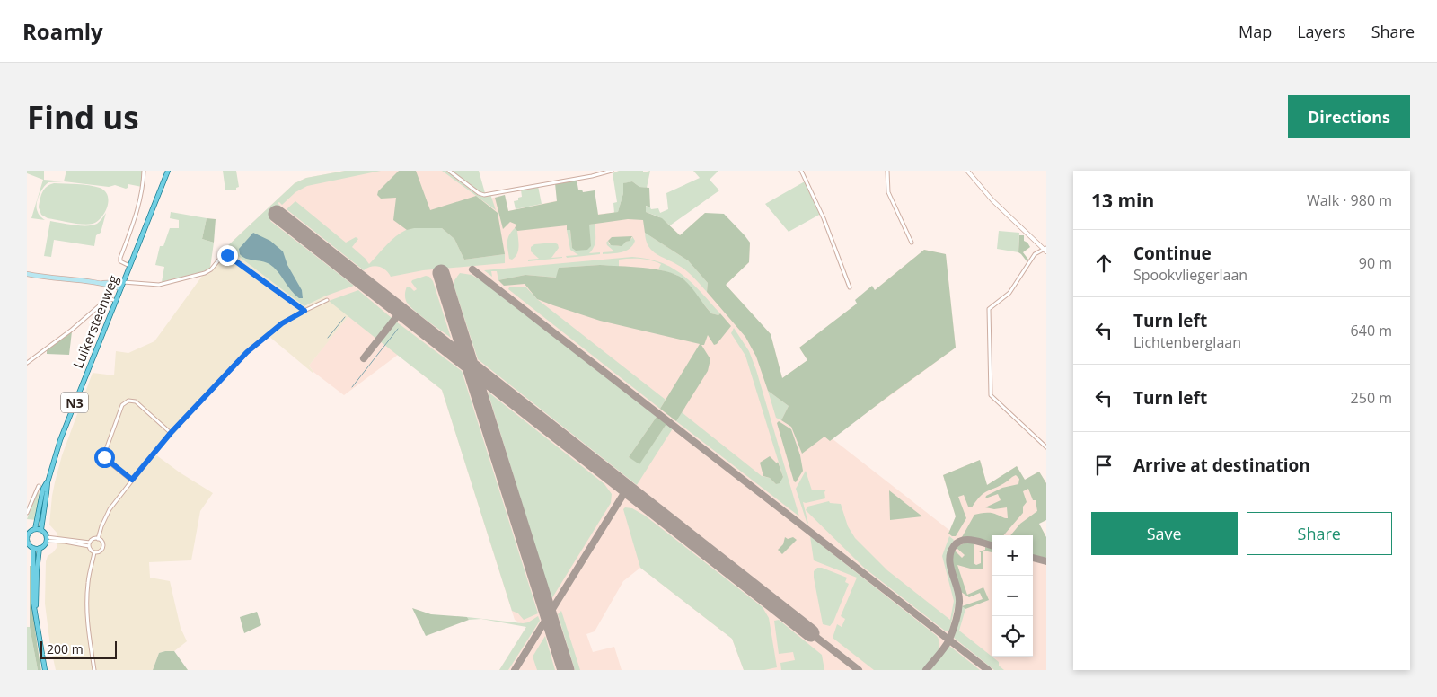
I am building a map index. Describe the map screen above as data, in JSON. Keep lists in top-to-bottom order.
{
  "streets": {
    "main road": ["Luikersteenweg", "N3"]
  },
  "crossings": [
    ["Luikersteenweg", "N3"]
  ],
  "scale_bar": "200 m",
  "page": {
    "header": "Roamly",
    "nav": ["Map", "Layers", "Share"],
    "buttons": [
      "Directions",
      ["Save", "Share"]
    ],
    "title": "Find us",
    "heading": ["13 min", "Walk · 980 m"],
    "list": [
      ["Continue", "Spookvliegerlaan", "90 m"],
      ["Turn left", "Lichtenberglaan", "640 m"],
      ["Turn left", "250 m"],
      "Arrive at destination"
    ],
    "map_buttons": ["+", "−"],
    "scale": "200 m"
  }
}
